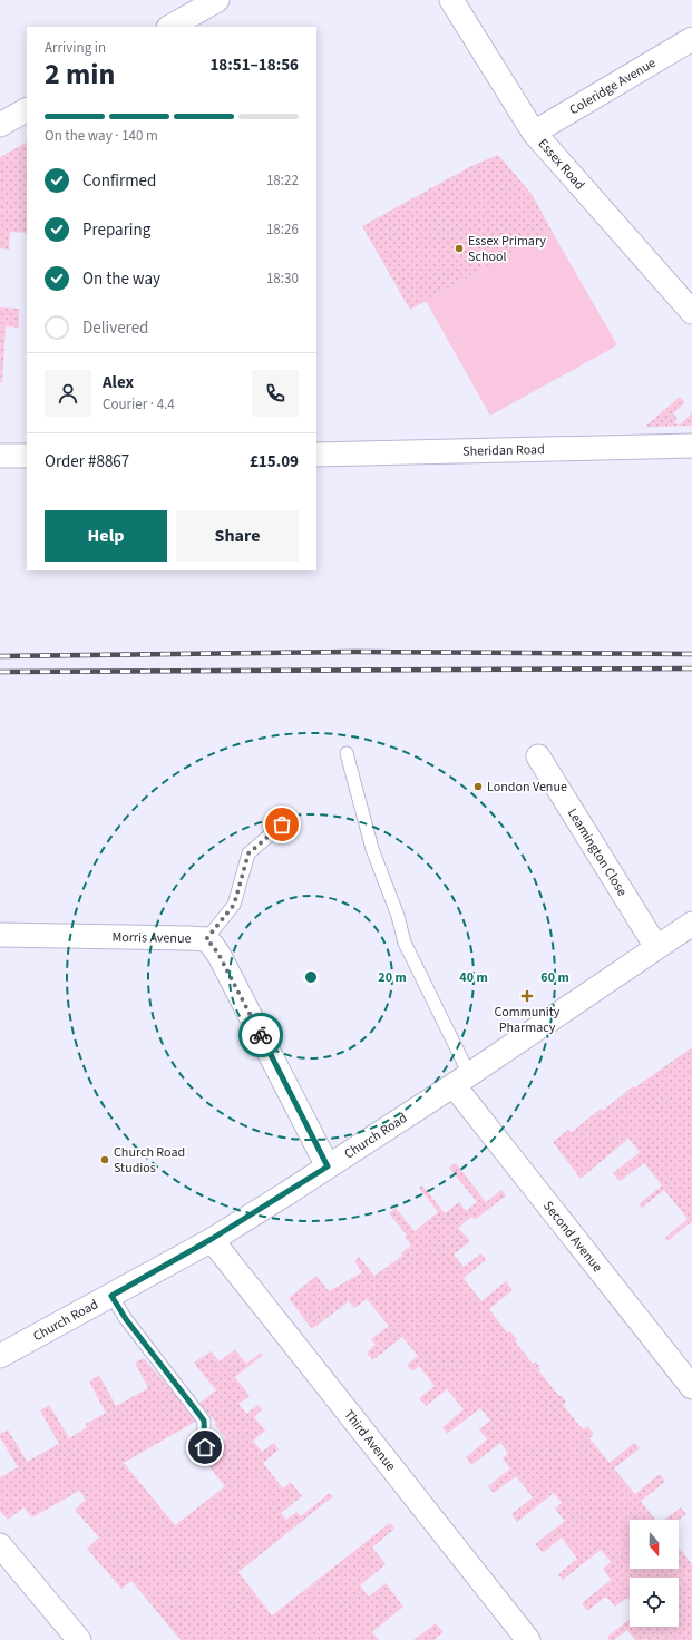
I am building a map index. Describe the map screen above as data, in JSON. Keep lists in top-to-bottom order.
{
  "streets": {
    "street": [
      "Coleridge Avenue",
      "Essex Road",
      "Sheridan Road",
      "Leamington Close",
      "Morris Avenue",
      "Church Road",
      "Second Avenue",
      "Third Avenue"
    ]
  },
  "crossings": [
    ["Coleridge Avenue", "Essex Road"],
    ["Leamington Close", "Church Road"],
    ["Morris Avenue", "Church Road"],
    ["Church Road", "Second Avenue"],
    ["Church Road", "Third Avenue"]
  ],
  "places": {
    "other": ["Essex Primary School", "London Venue", "Church Road Studios"],
    "health": ["Community Pharmacy"]
  },
  "north": "bottom",
  "page": {
    "heading": ["2 min", "Arriving in", "18:51–18:56"],
    "panel": [
      "Alex",
      "Courier · 4.4",
      "Order #8867",
      "£15.09"
    ],
    "bar": "On the way · 140 m",
    "list": [
      ["Confirmed", "18:22"],
      ["Preparing", "18:26"],
      ["On the way", "18:30"],
      "Delivered"
    ],
    "buttons": ["Help", "Share"]
  },
  "rings": ["20 m", "40 m", "60 m"]
}
